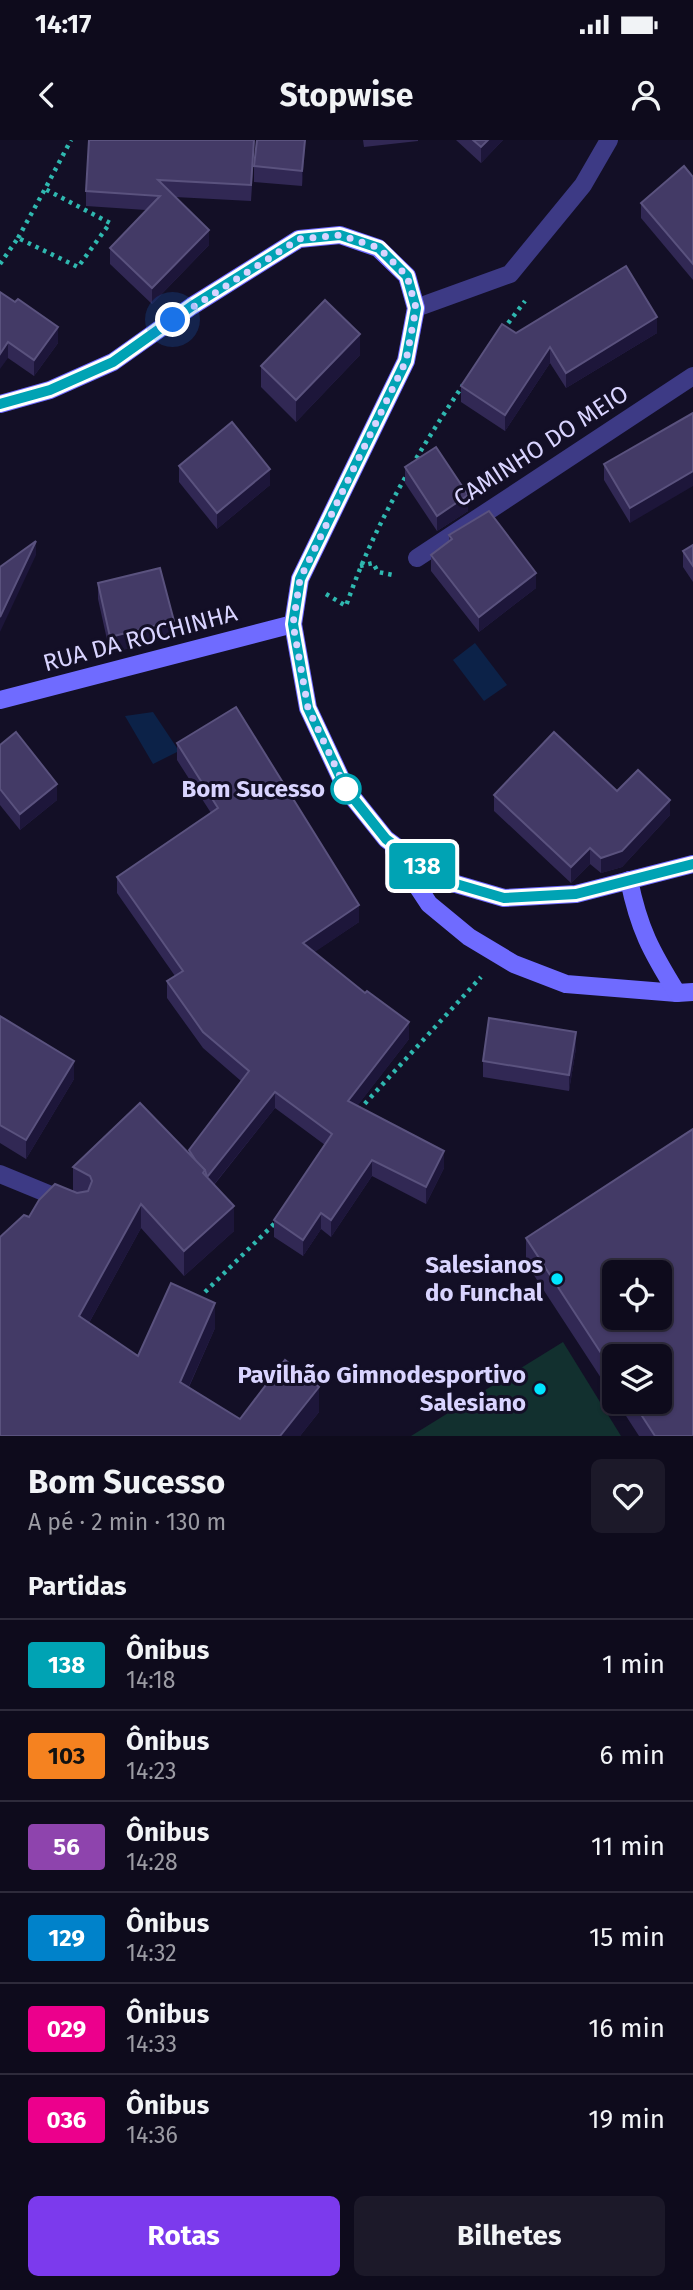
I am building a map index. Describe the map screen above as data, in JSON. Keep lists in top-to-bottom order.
{
  "streets": {
    "main road": ["RUA DA ROCHINHA"],
    "street": ["CAMINHO DO MEIO"]
  },
  "places": ["Bom Sucesso", "Salesianos do Funchal", "Pavilhão Gimnodesportivo Salesiano"],
  "lines": ["bus line 138"],
  "page": {
    "status": "14:17",
    "header": "Stopwise",
    "on_map": "138",
    "heading": [
      ["Bom Sucesso", "A pé · 2 min · 130 m"],
      "Partidas"
    ],
    "list": [
      {
        "mark": "138",
        "name": "Ônibus",
        "note": "14:18",
        "value": "1 min"
      },
      {
        "mark": "103",
        "name": "Ônibus",
        "note": "14:23",
        "value": "6 min"
      },
      {
        "mark": "56",
        "name": "Ônibus",
        "note": "14:28",
        "value": "11 min"
      },
      {
        "mark": "129",
        "name": "Ônibus",
        "note": "14:32",
        "value": "15 min"
      },
      {
        "mark": "029",
        "name": "Ônibus",
        "note": "14:33",
        "value": "16 min"
      },
      {
        "mark": "036",
        "name": "Ônibus",
        "note": "14:36",
        "value": "19 min"
      }
    ],
    "buttons": ["Rotas", "Bilhetes"]
  }
}
